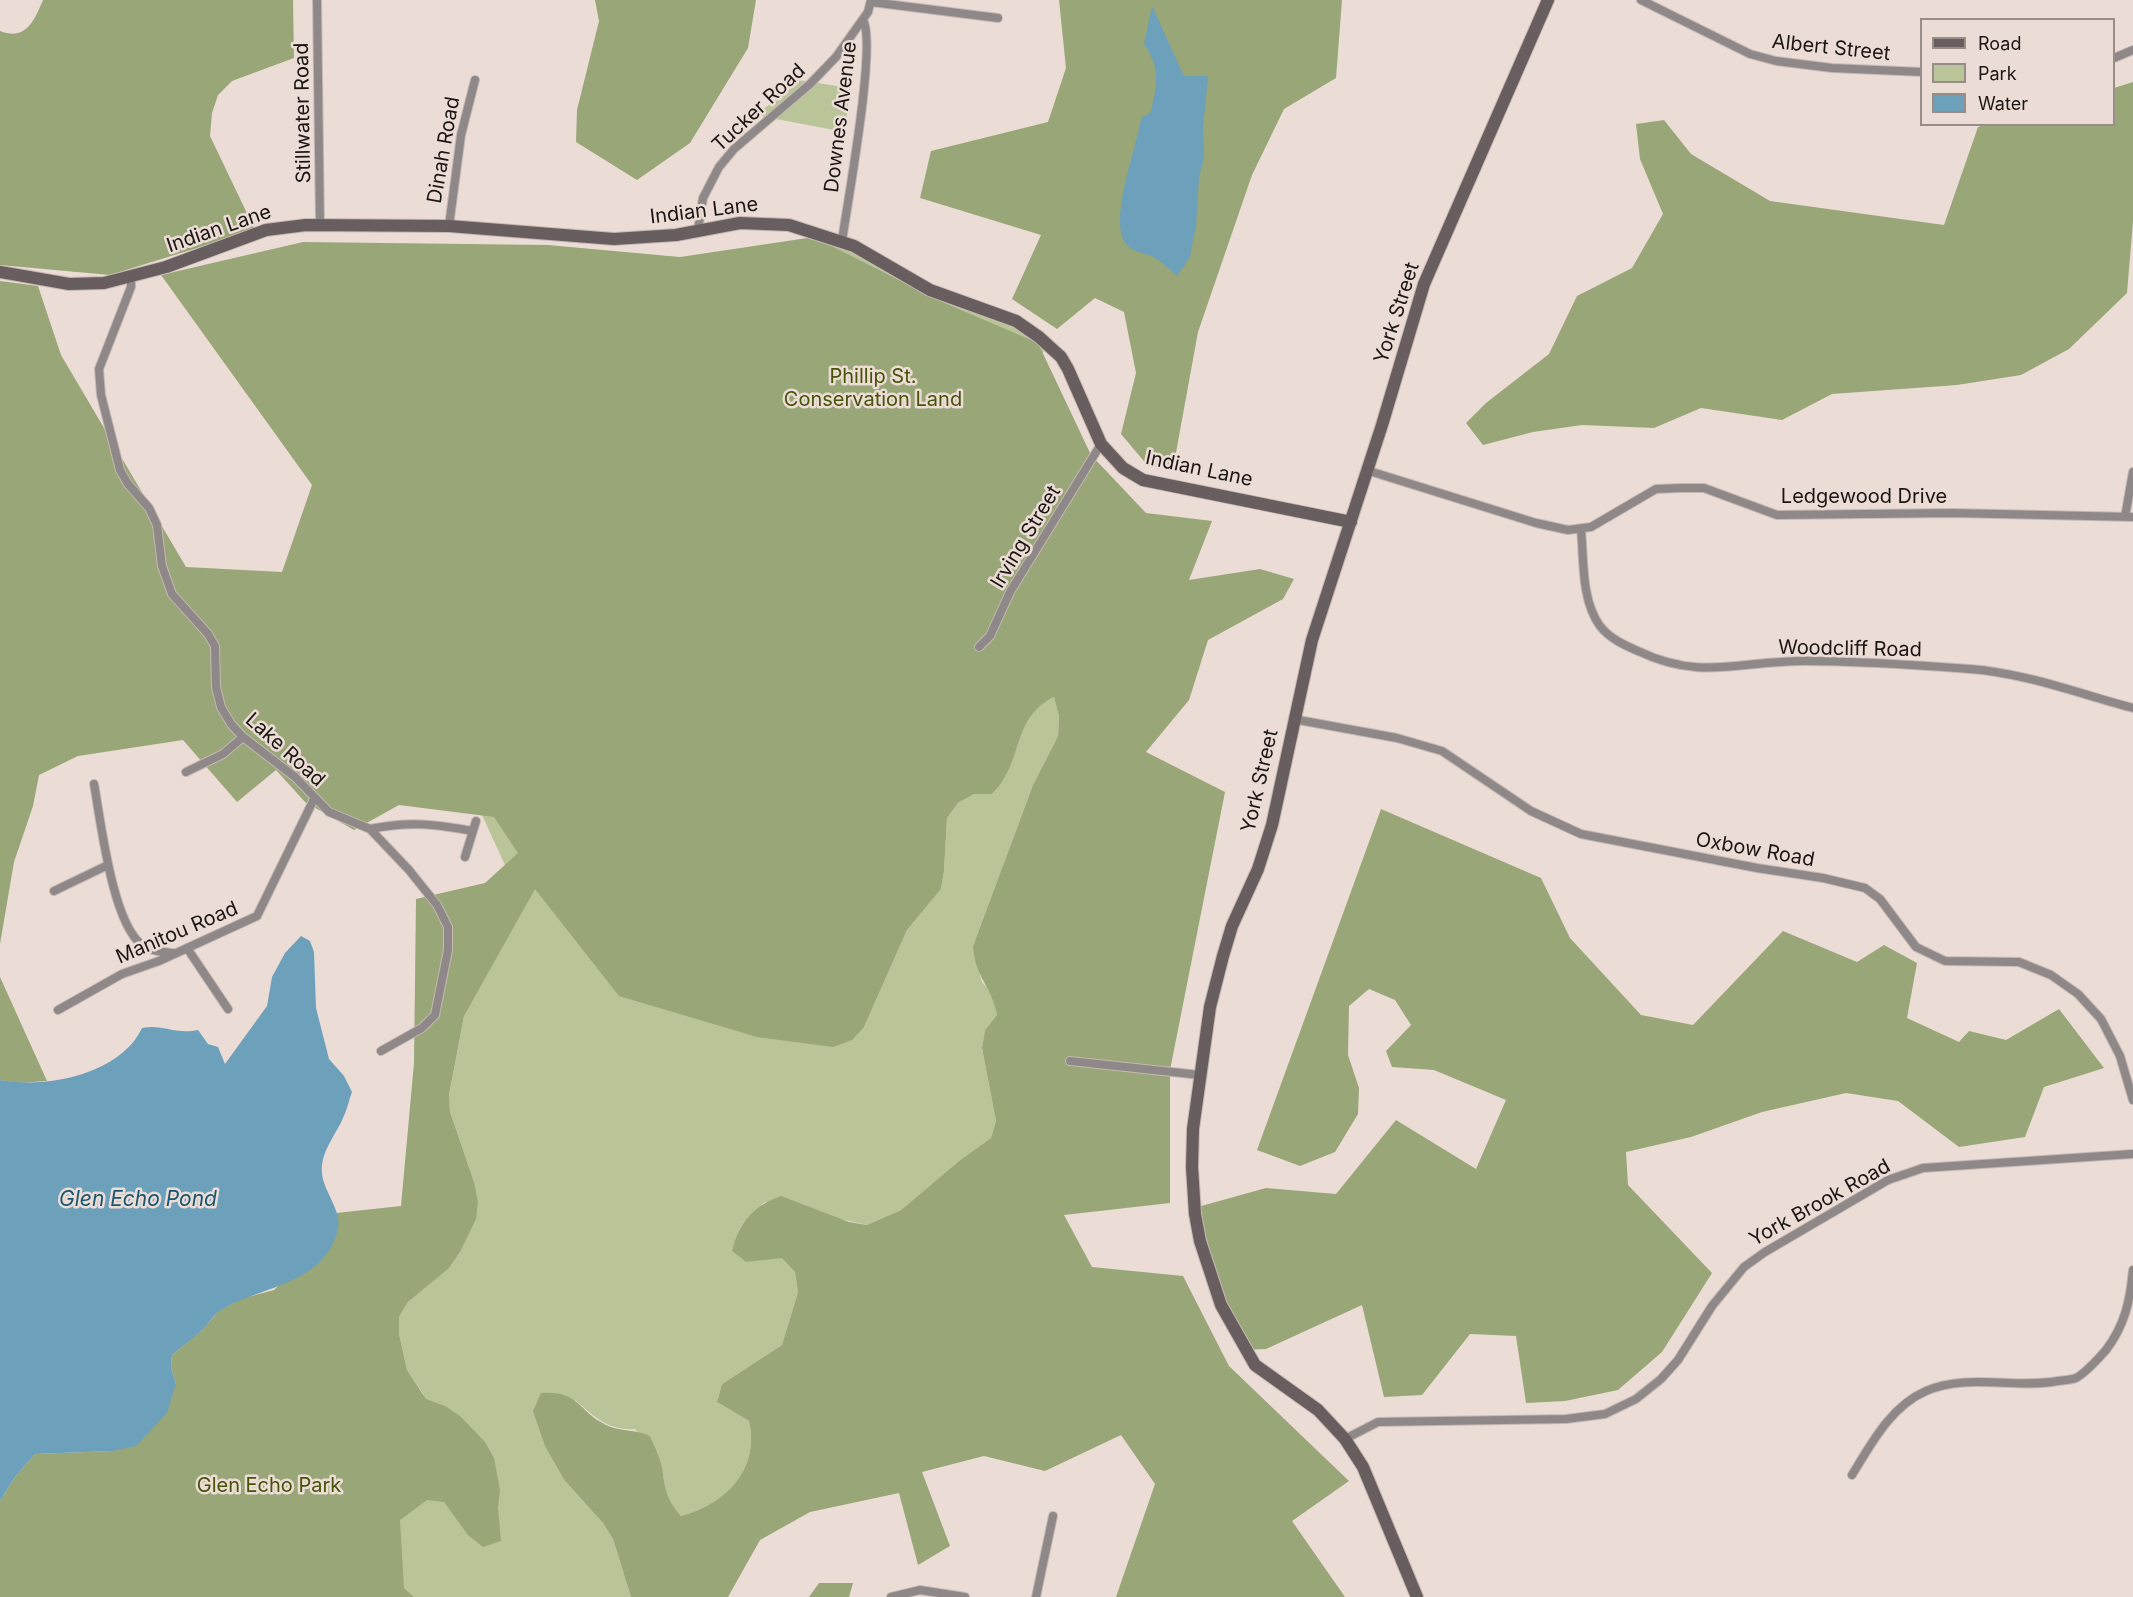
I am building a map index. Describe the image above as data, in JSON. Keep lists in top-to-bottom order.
{
  "streets": {
    "street": [
      "Albert Street",
      "Tucker Road",
      "Stillwater Road",
      "Downes Avenue",
      "Dinah Road",
      "Indian Lane",
      "York Street",
      "Ledgewood Drive",
      "Irving Street",
      "Woodcliff Road",
      "Lake Road",
      "Oxbow Road",
      "Manitou Road",
      "York Brook Road"
    ]
  },
  "crossings": [
    ["Tucker Road", "Downes Avenue"],
    ["Tucker Road", "Indian Lane"],
    ["Stillwater Road", "Indian Lane"],
    ["Downes Avenue", "Indian Lane"],
    ["Dinah Road", "Indian Lane"],
    ["Indian Lane", "York Street"],
    ["Indian Lane", "Irving Street"],
    ["Indian Lane", "Lake Road"],
    ["York Street", "Ledgewood Drive"],
    ["York Street", "Oxbow Road"],
    ["York Street", "York Brook Road"],
    ["Ledgewood Drive", "Woodcliff Road"],
    ["Lake Road", "Manitou Road"]
  ],
  "water": ["Glen Echo Pond"],
  "parks": ["Phillip St. Conservation Land", "Glen Echo Park"],
  "legend": ["Road", "Park", "Water"]
}
